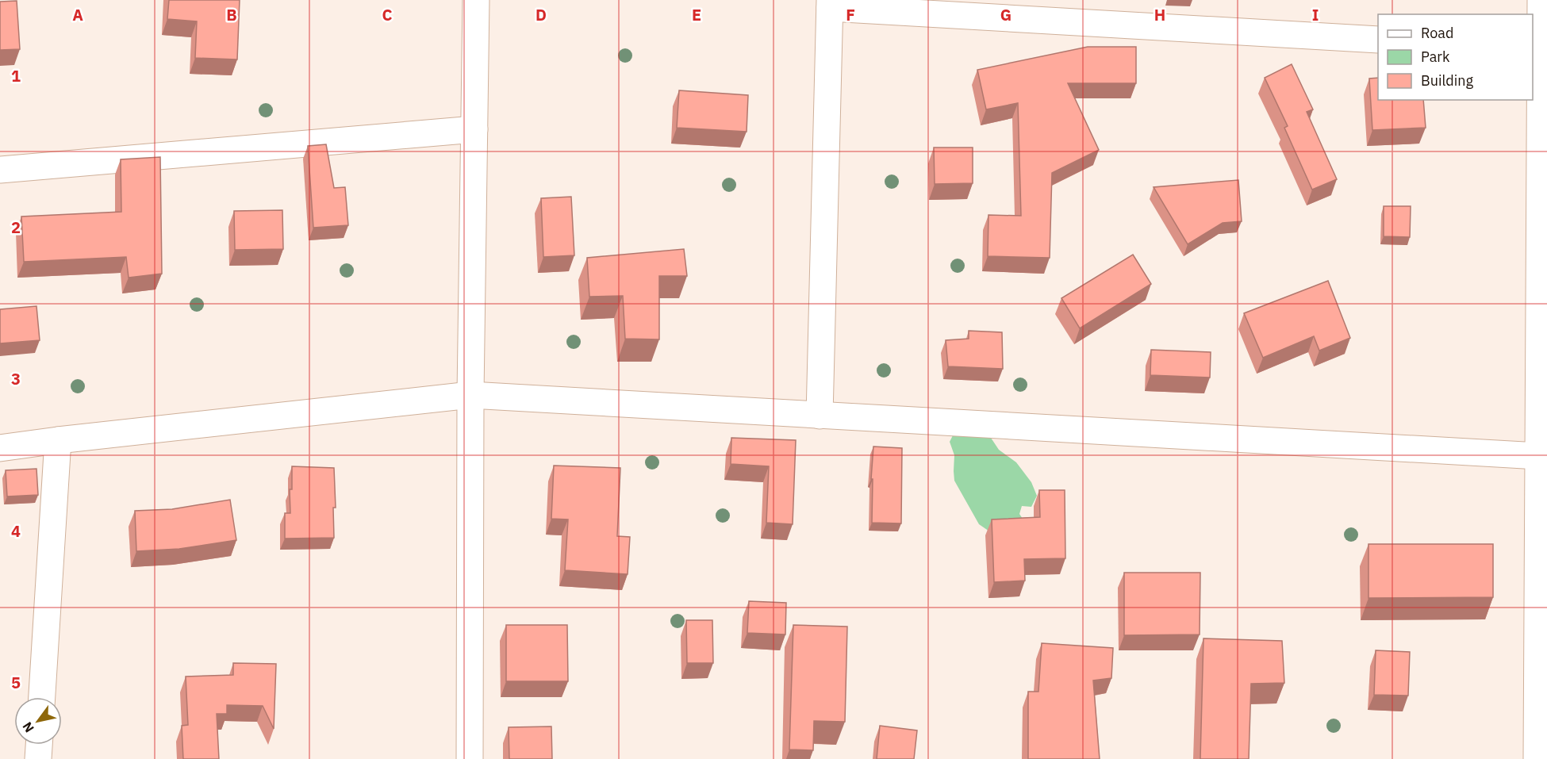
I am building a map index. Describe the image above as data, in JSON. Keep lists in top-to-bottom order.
{
  "legend": ["Road", "Park", "Building"],
  "north": "bottom left",
  "grid": {
    "columns": [
      "A",
      "B",
      "C",
      "D",
      "E",
      "F",
      "G",
      "H",
      "I"
    ],
    "rows": [
      "1",
      "2",
      "3",
      "4",
      "5"
    ]
  }
}
